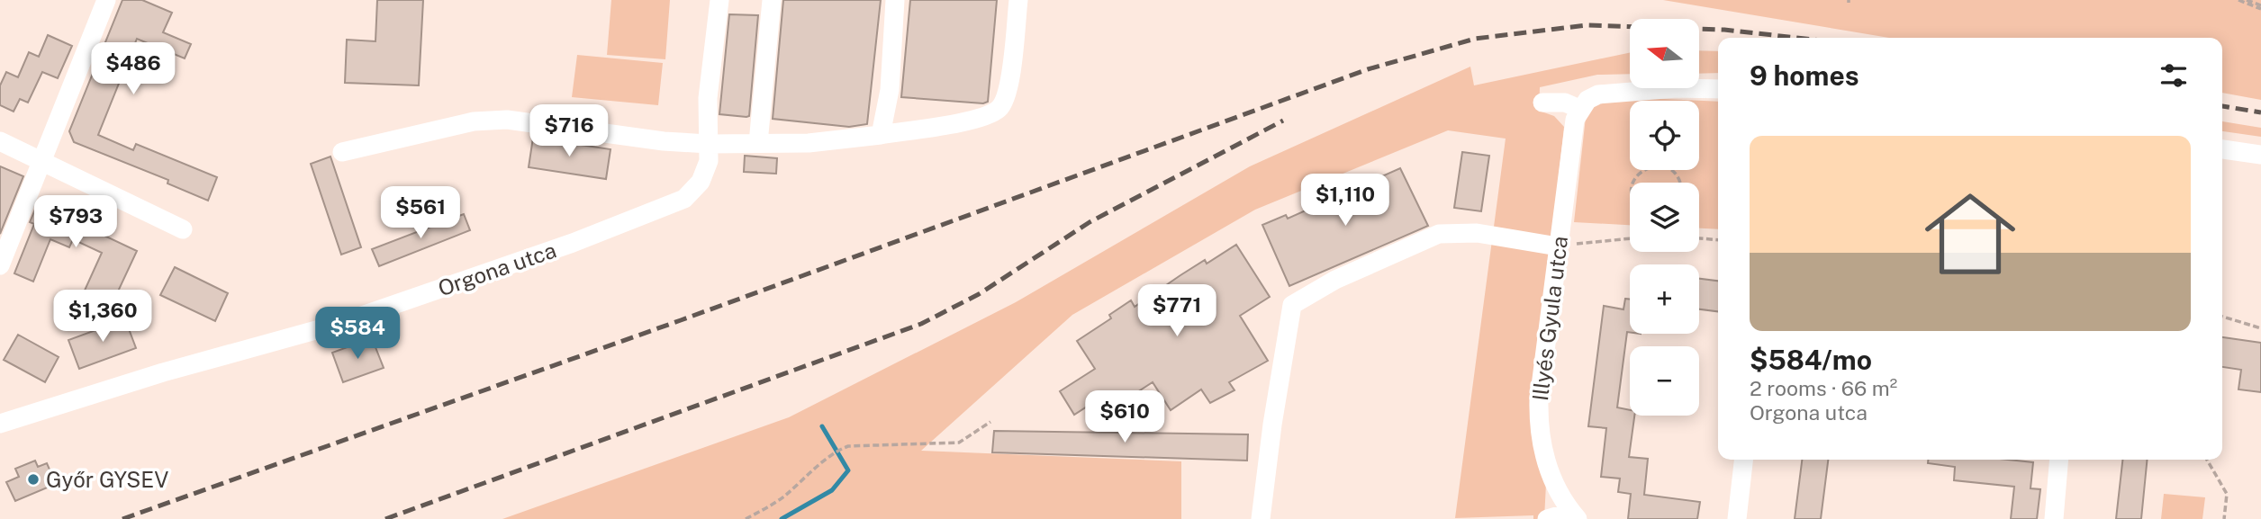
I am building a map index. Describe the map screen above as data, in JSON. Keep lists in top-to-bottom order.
{
  "streets": {
    "street": ["Orgona utca", "Illyés Gyula utca"]
  },
  "places": ["Győr GYSEV"],
  "north": "left",
  "page": {
    "map_buttons": ["+", "−"],
    "heading": "9 homes",
    "price": [
      "$486",
      "$716",
      "$1,110",
      "$561",
      "$793",
      "$771",
      "$1,360",
      "$584",
      "$610"
    ],
    "list": [
      {
        "name": "$584/mo",
        "note": "2 rooms · 66 m² · Orgona utca"
      }
    ]
  }
}
